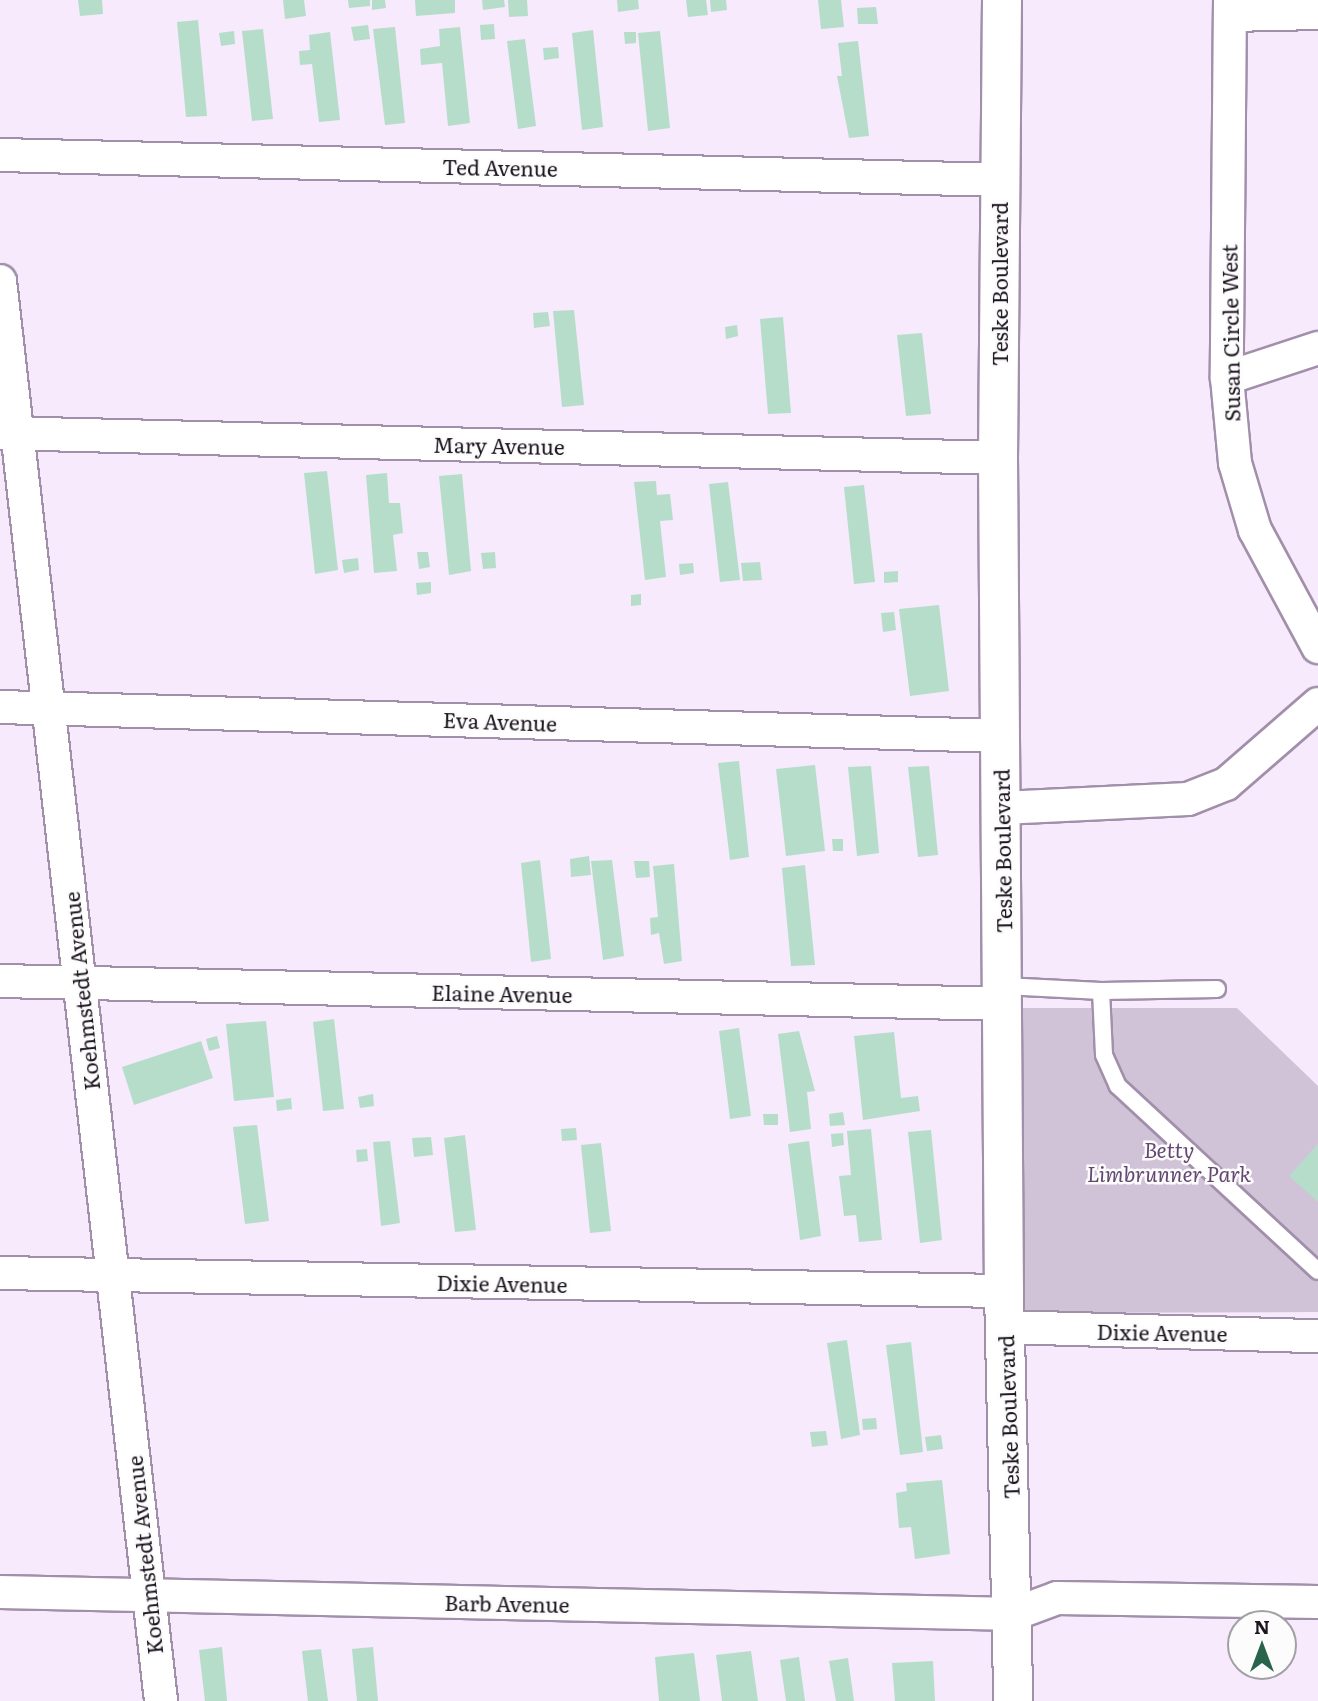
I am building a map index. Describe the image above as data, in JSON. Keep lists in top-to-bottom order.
{
  "streets": {
    "street": [
      "Ted Avenue",
      "Teske Boulevard",
      "Susan Circle West",
      "Mary Avenue",
      "Eva Avenue",
      "Koehmstedt Avenue",
      "Elaine Avenue",
      "Dixie Avenue",
      "Barb Avenue"
    ]
  },
  "crossings": [
    ["Ted Avenue", "Teske Boulevard"],
    ["Teske Boulevard", "Mary Avenue"],
    ["Teske Boulevard", "Eva Avenue"],
    ["Teske Boulevard", "Elaine Avenue"],
    ["Teske Boulevard", "Dixie Avenue"],
    ["Teske Boulevard", "Barb Avenue"],
    ["Mary Avenue", "Koehmstedt Avenue"],
    ["Eva Avenue", "Koehmstedt Avenue"],
    ["Koehmstedt Avenue", "Elaine Avenue"],
    ["Koehmstedt Avenue", "Dixie Avenue"],
    ["Koehmstedt Avenue", "Barb Avenue"]
  ],
  "parks": ["Betty Limbrunner Park"],
  "north": "top"
}
